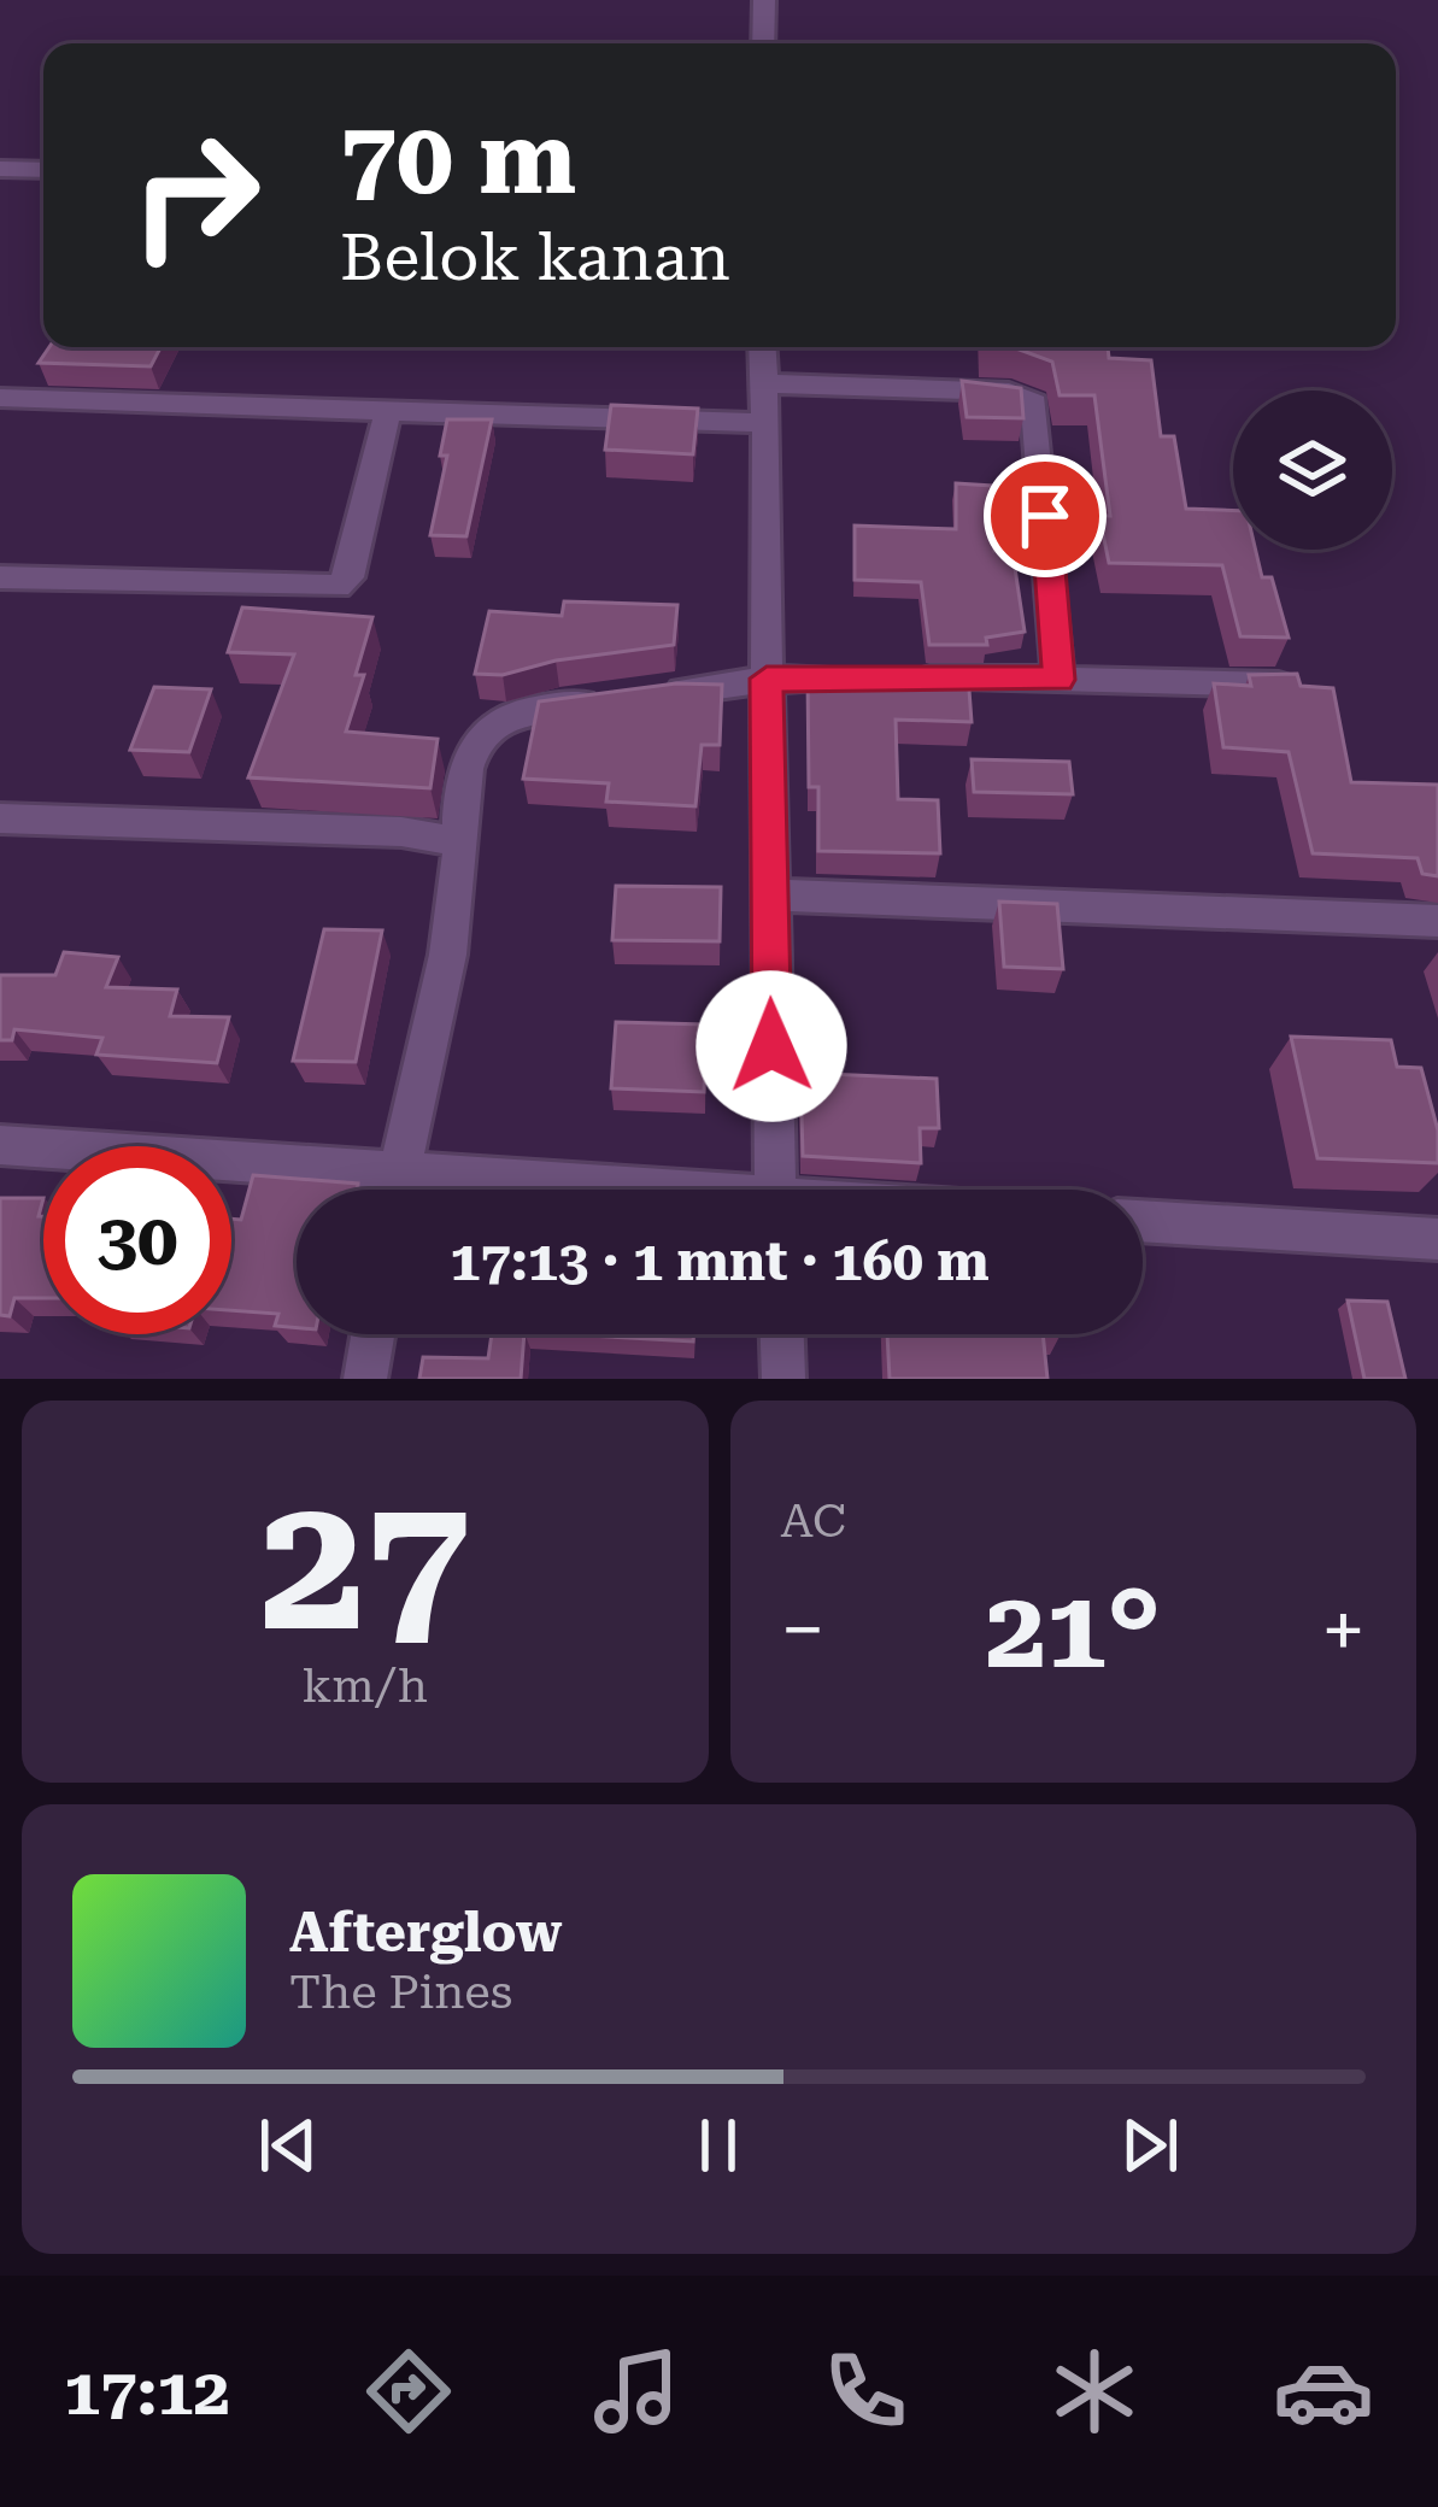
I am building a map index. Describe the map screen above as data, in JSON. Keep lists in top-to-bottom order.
{
  "page": {
    "turn": ["70 m", "Belok kanan"],
    "limit": "30",
    "trip": "17:13 · 1 mnt · 160 m",
    "tile": [
      ["27", "km/h"],
      "AC"
    ],
    "heat": ["−", "21°", "+"],
    "song": ["Afterglow", "The Pines"],
    "tabs": "17:12"
  }
}
